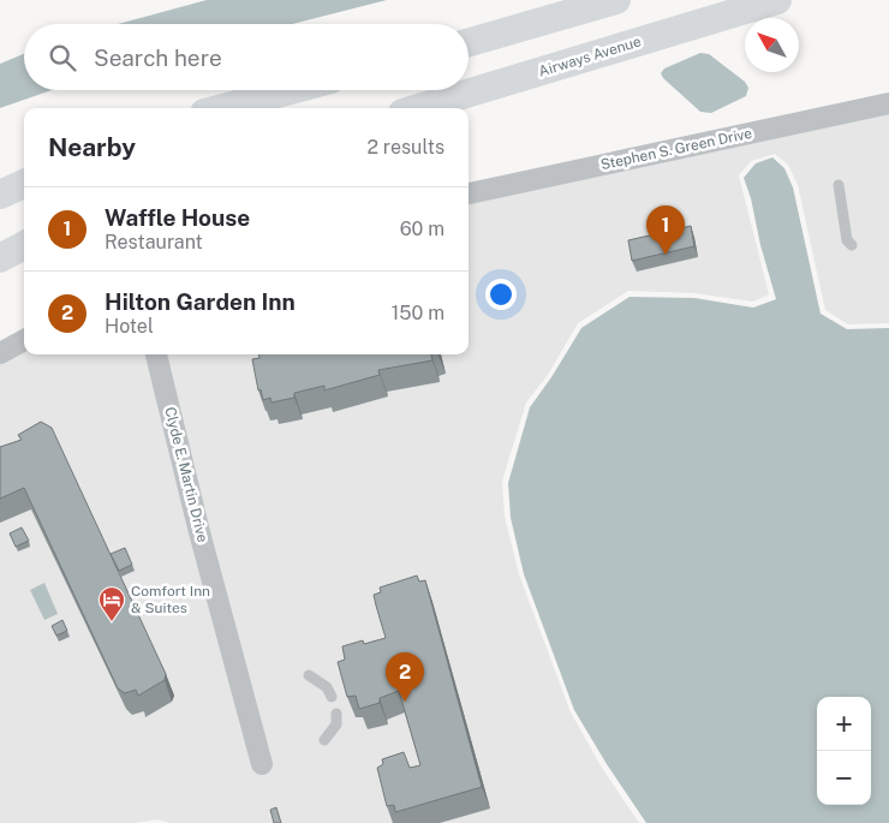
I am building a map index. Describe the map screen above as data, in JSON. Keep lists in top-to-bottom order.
{
  "streets": {
    "main road": ["Airways Avenue"],
    "street": ["Stephen S. Green Drive", "Clyde E. Martin Drive"]
  },
  "places": {
    "hotel": ["Comfort Inn & Suites"]
  },
  "north": "top left",
  "page": {
    "search": "Search here",
    "heading": ["Nearby", "2 results"],
    "list": [
      {
        "mark": "1",
        "name": "Waffle House",
        "note": "Restaurant",
        "value": "60 m"
      },
      {
        "mark": "2",
        "name": "Hilton Garden Inn",
        "note": "Hotel",
        "value": "150 m"
      }
    ],
    "pins": ["1", "2"],
    "map_buttons": ["+", "−"]
  }
}
